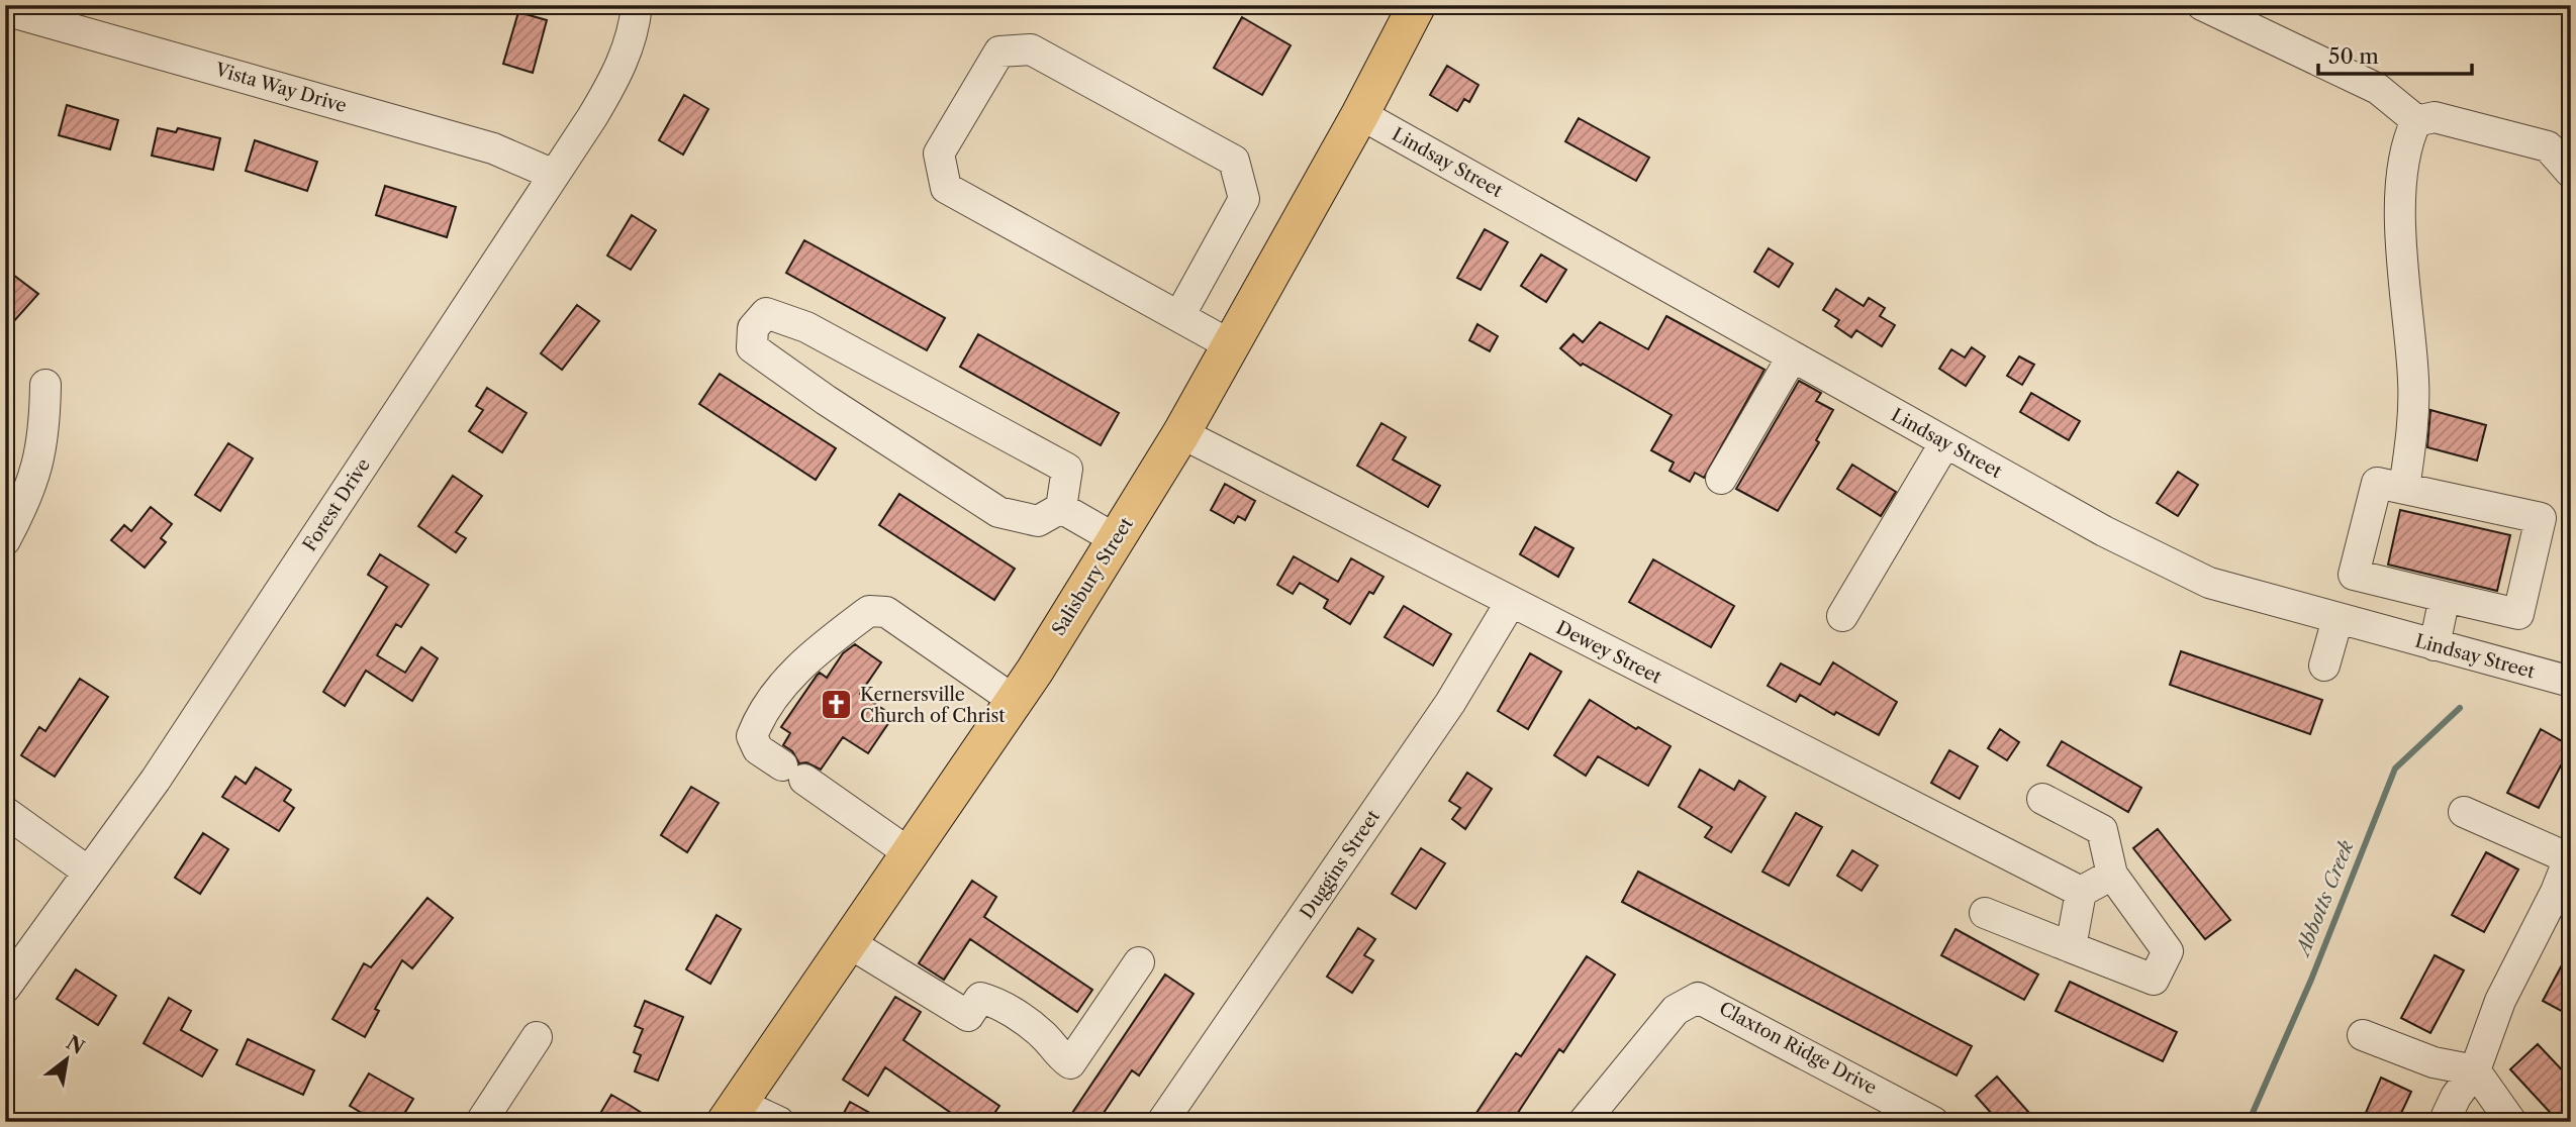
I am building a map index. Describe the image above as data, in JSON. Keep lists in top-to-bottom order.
{
  "streets": {
    "main road": ["Salisbury Street"],
    "street": [
      "Vista Way Drive",
      "Lindsay Street",
      "Forest Drive",
      "Dewey Street",
      "Duggins Street",
      "Claxton Ridge Drive"
    ]
  },
  "crossings": [
    ["Vista Way Drive", "Forest Drive"],
    ["Lindsay Street", "Salisbury Street"],
    ["Salisbury Street", "Dewey Street"],
    ["Dewey Street", "Duggins Street"]
  ],
  "water": ["Abbotts Creek"],
  "places": {
    "church": ["Kernersville Church of Christ"]
  },
  "scale_bar": "50 m",
  "north": "top right"
}
